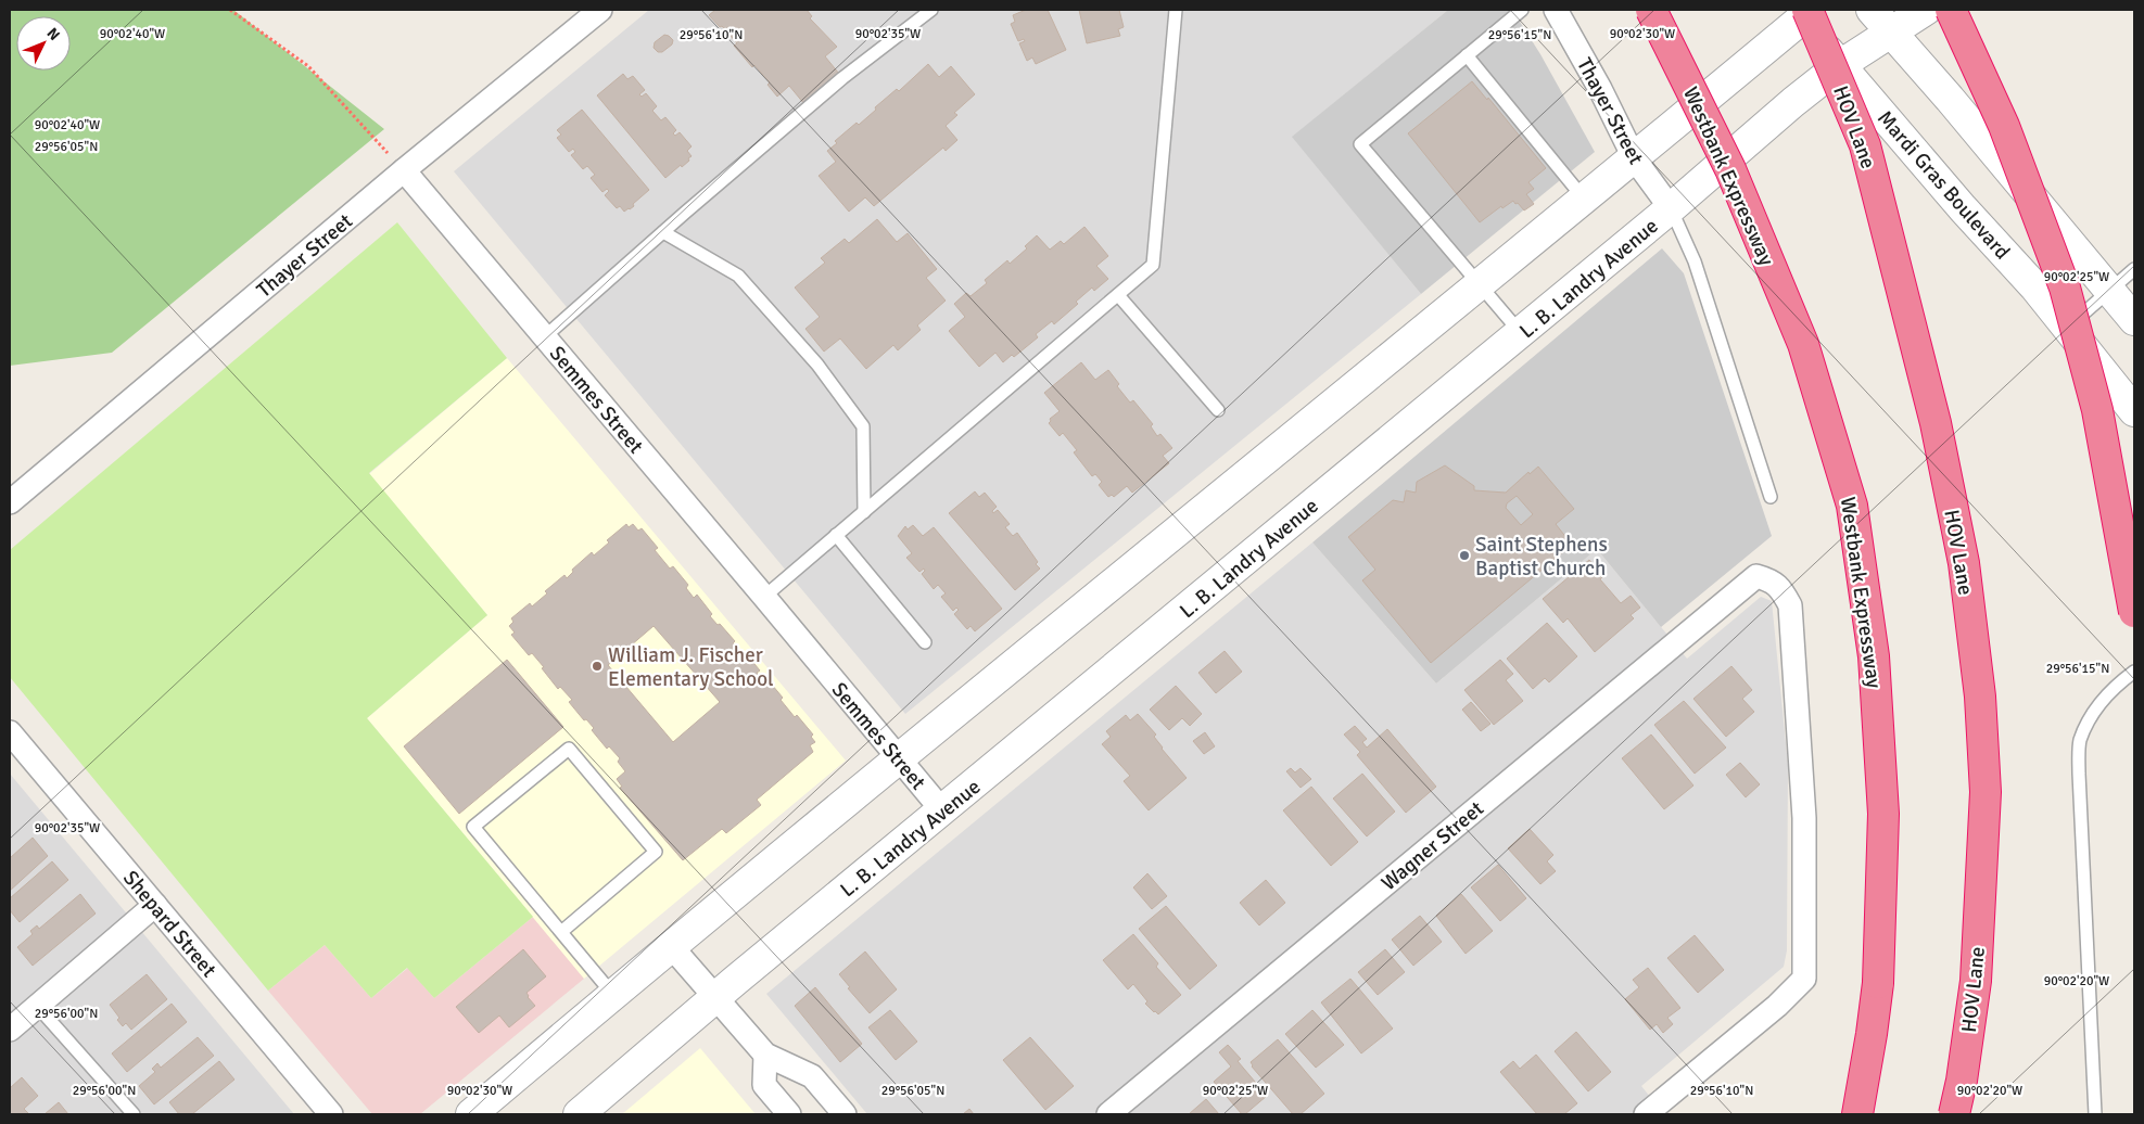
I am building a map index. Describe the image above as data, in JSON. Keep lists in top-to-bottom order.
{
  "streets": {
    "highway": ["HOV Lane", "Westbank Expressway"],
    "street": [
      "Thayer Street",
      "Mardi Gras Boulevard",
      "L. B. Landry Avenue",
      "Semmes Street",
      "Wagner Street",
      "Shepard Street"
    ]
  },
  "crossings": [
    ["Thayer Street", "L. B. Landry Avenue"],
    ["Thayer Street", "Semmes Street"],
    ["HOV Lane", "Mardi Gras Boulevard"],
    ["Mardi Gras Boulevard", "L. B. Landry Avenue"],
    ["L. B. Landry Avenue", "Semmes Street"]
  ],
  "places": ["Saint Stephens Baptist Church", "William J. Fischer Elementary School"],
  "north": "top right",
  "coordinates": [
    "90°02'40\"W",
    "90°02'35\"W",
    "90°02'30\"W",
    "29°56'10\"N",
    "29°56'15\"N",
    "29°56'05\"N",
    "90°02'25\"W",
    "90°02'20\"W",
    "29°56'00\"N"
  ]
}
